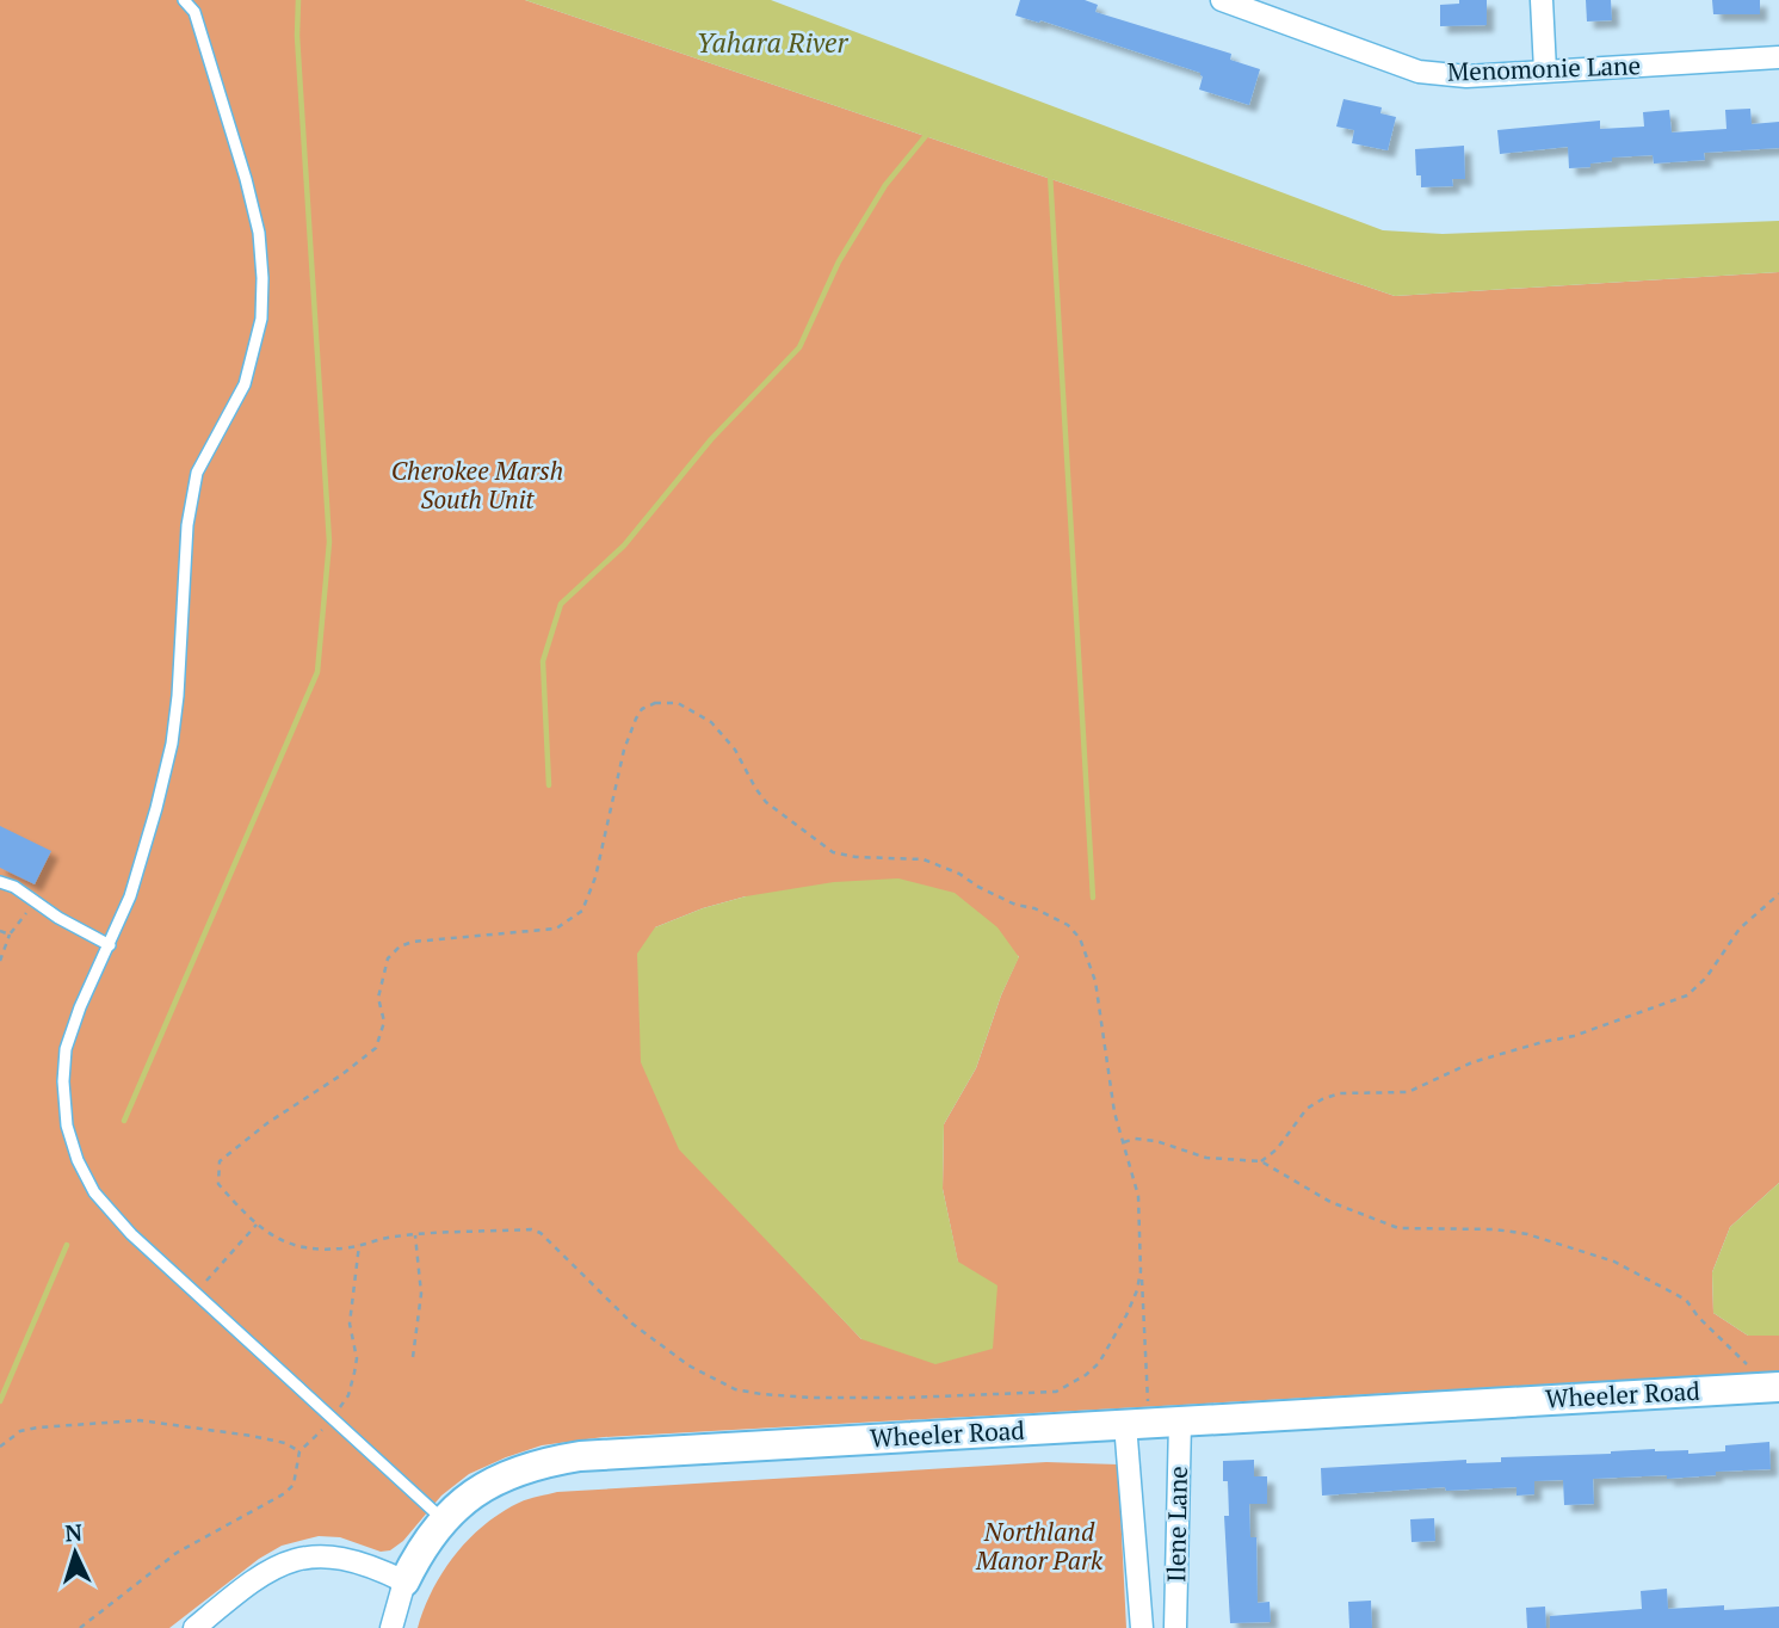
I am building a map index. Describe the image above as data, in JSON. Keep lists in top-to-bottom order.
{
  "streets": {
    "street": ["Menomonie Lane", "Wheeler Road", "Ilene Lane"]
  },
  "crossings": [
    ["Wheeler Road", "Ilene Lane"]
  ],
  "water": ["Yahara River"],
  "parks": ["Cherokee Marsh South Unit", "Northland Manor Park"],
  "north": "top"
}
